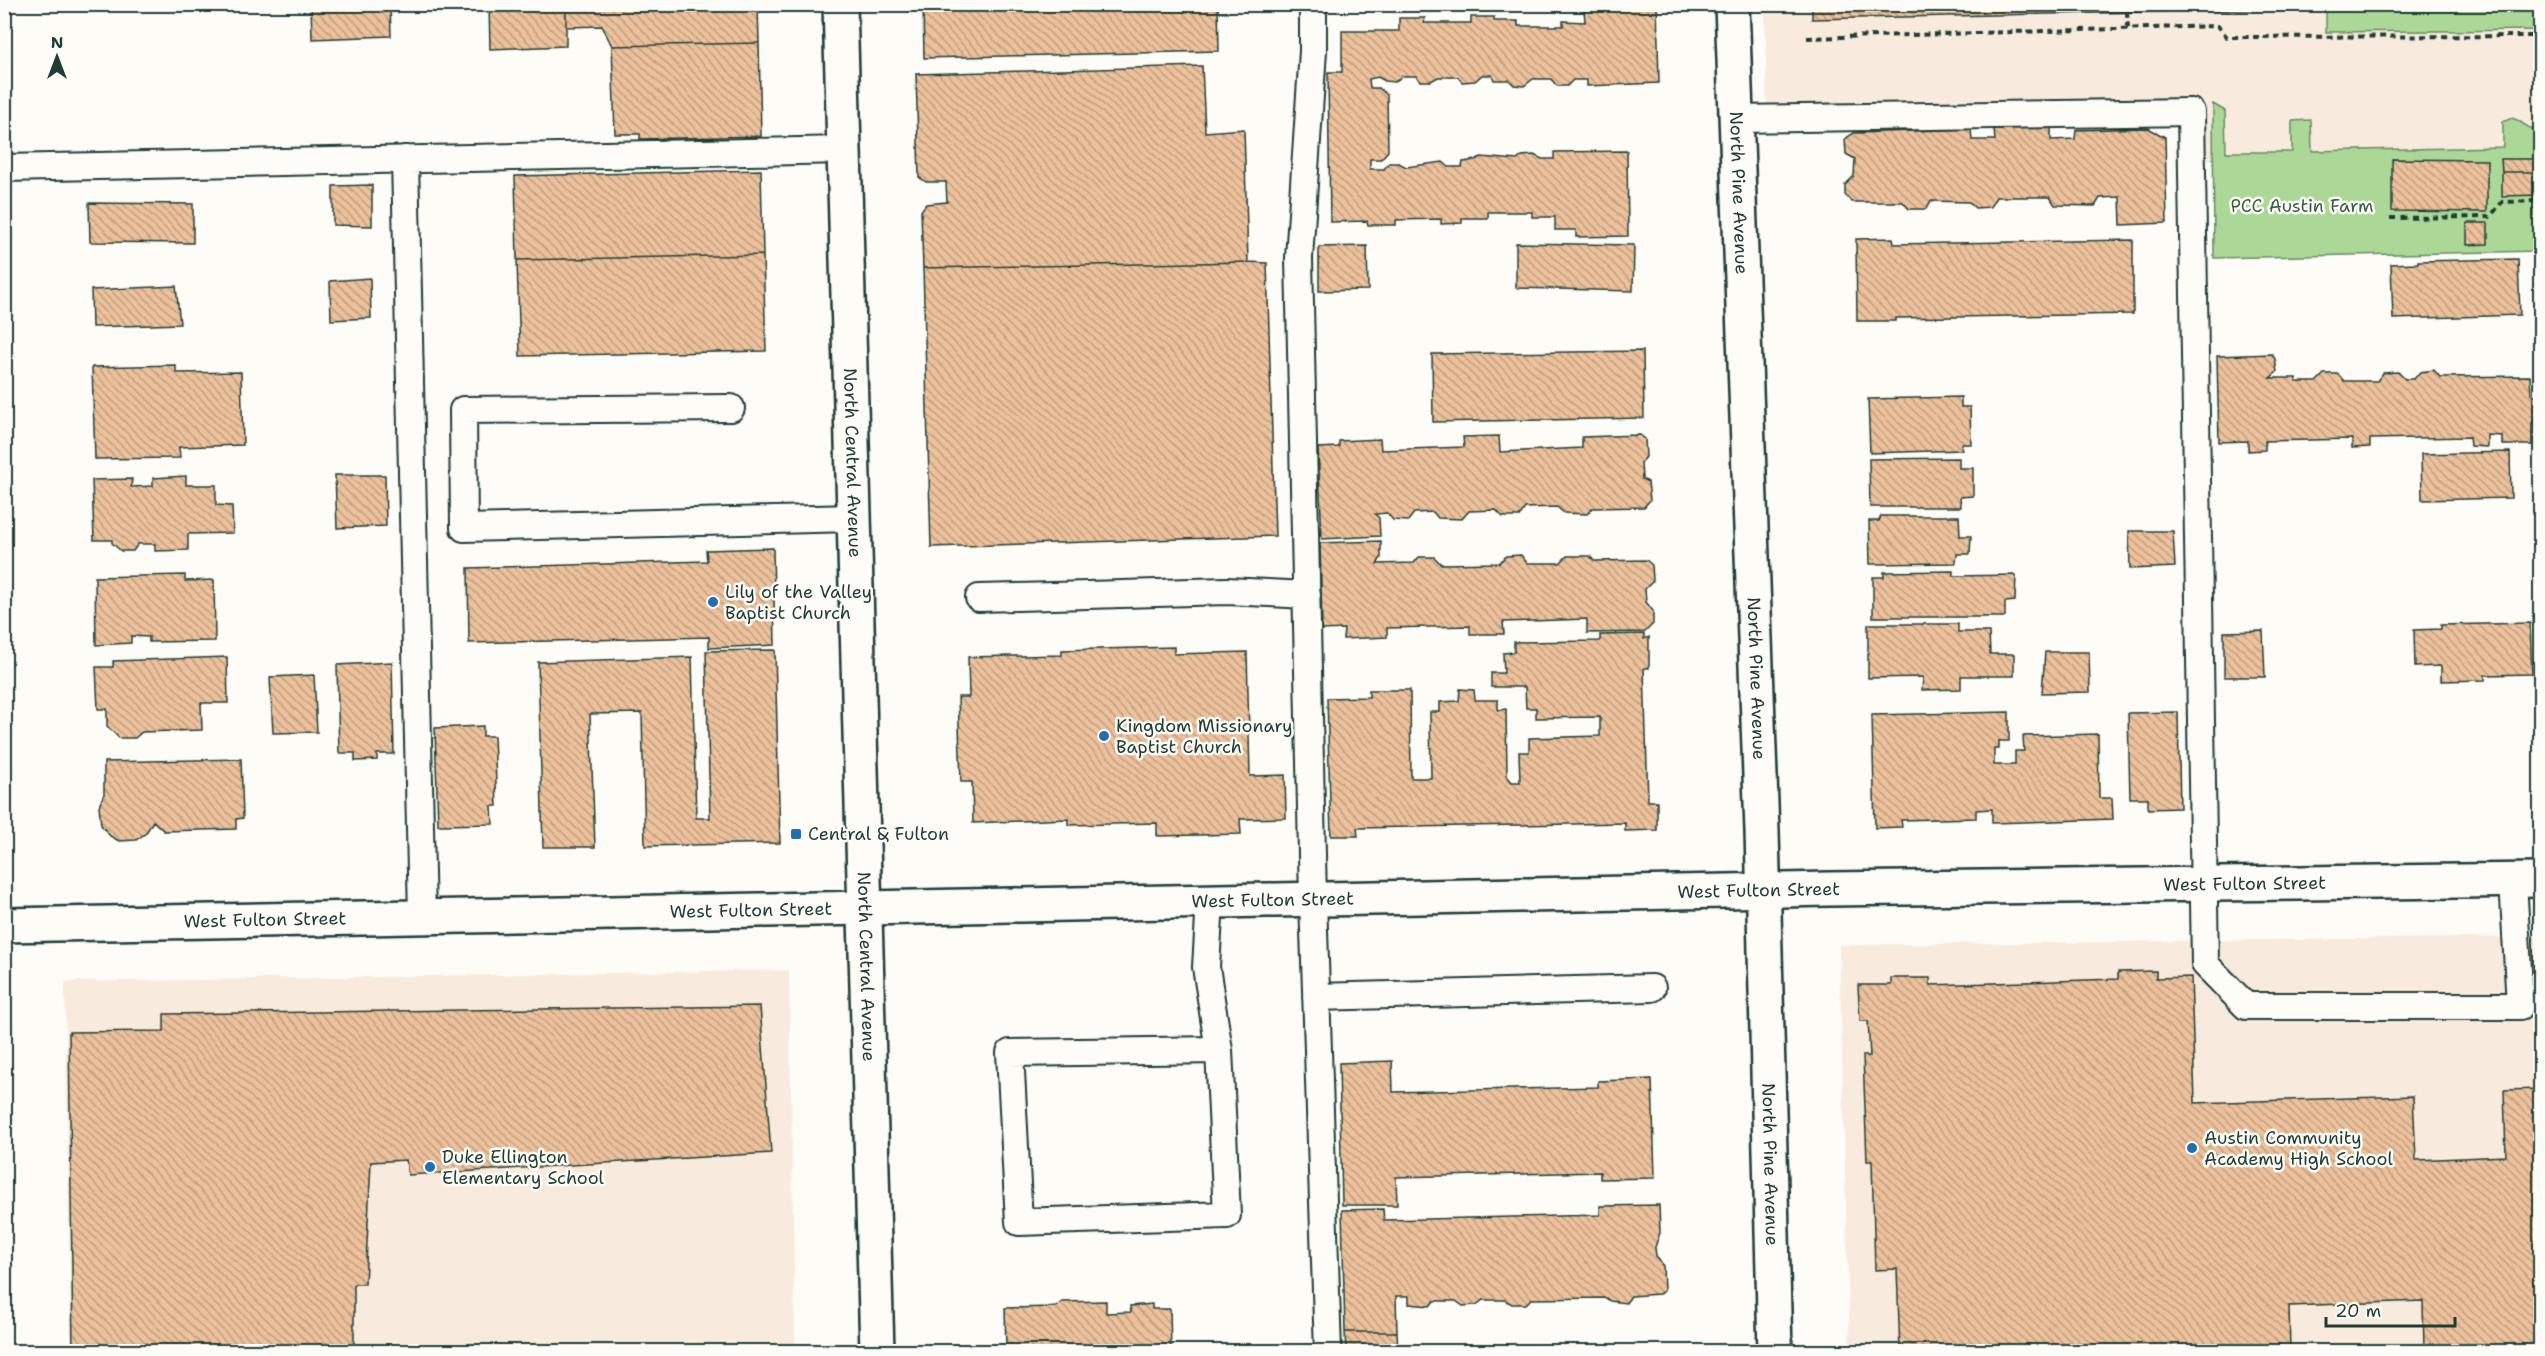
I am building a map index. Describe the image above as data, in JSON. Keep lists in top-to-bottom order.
{
  "streets": {
    "street": ["North Pine Avenue", "North Central Avenue", "West Fulton Street"]
  },
  "crossings": [
    ["North Pine Avenue", "West Fulton Street"],
    ["North Central Avenue", "West Fulton Street"]
  ],
  "parks": ["PCC Austin Farm"],
  "places": {
    "other": [
      "Lily of the Valley Baptist Church",
      "Kingdom Missionary Baptist Church",
      "Austin Community Academy High School",
      "Duke Ellington Elementary School"
    ],
    "transit": ["Central & Fulton"]
  },
  "scale_bar": "20 m",
  "north": "top"
}
